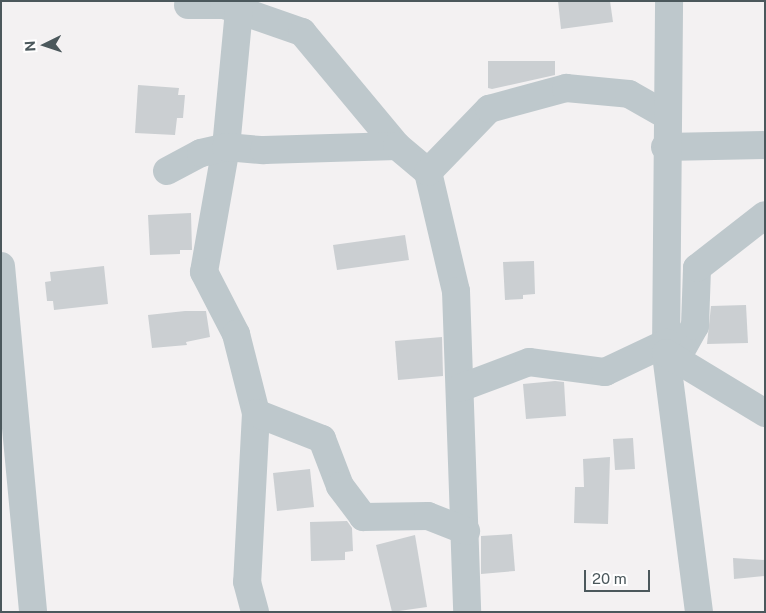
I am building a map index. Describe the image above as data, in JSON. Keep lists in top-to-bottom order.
{
  "scale_bar": "20 m",
  "north": "left"
}
